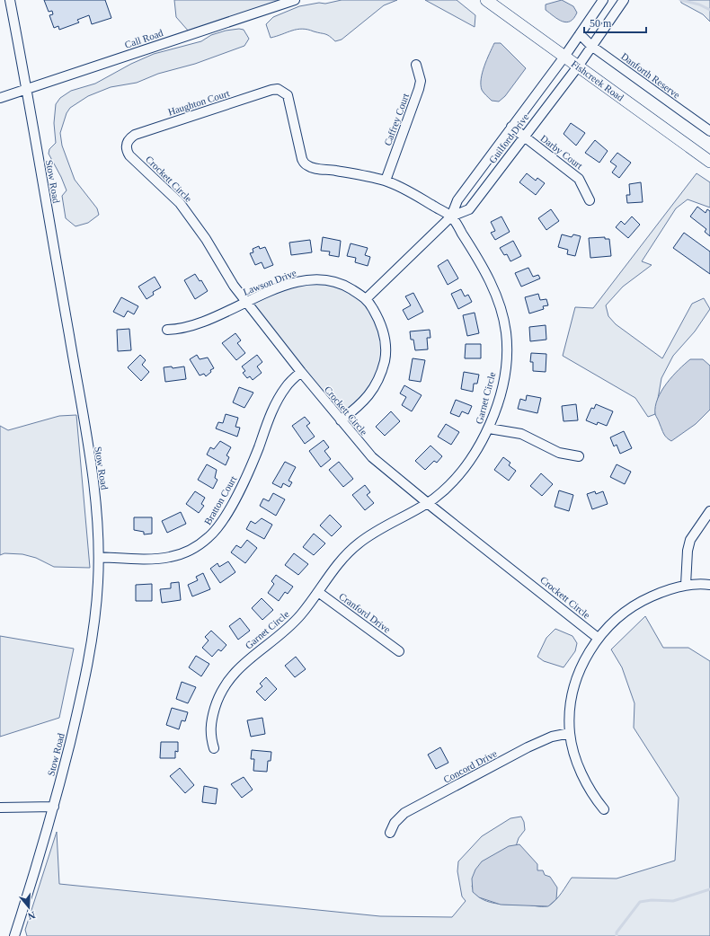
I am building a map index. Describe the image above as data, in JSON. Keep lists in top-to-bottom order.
{
  "streets": {
    "main road": ["Fishcreek Road"],
    "street": [
      "Call Road",
      "Danforth Reserve",
      "Haughton Court",
      "Caffrey Court",
      "Guilford Drive",
      "Darby Court",
      "Crockett Circle",
      "Stow Road",
      "Lawson Drive",
      "Garnet Circle",
      "Bratton Court",
      "Cranford Drive",
      "Concord Drive"
    ]
  },
  "crossings": [
    ["Call Road", "Stow Road"],
    ["Danforth Reserve", "Guilford Drive"],
    ["Fishcreek Road", "Guilford Drive"],
    ["Haughton Court", "Crockett Circle"],
    ["Haughton Court", "Garnet Circle"],
    ["Caffrey Court", "Garnet Circle"],
    ["Guilford Drive", "Darby Court"],
    ["Guilford Drive", "Lawson Drive"],
    ["Guilford Drive", "Garnet Circle"],
    ["Crockett Circle", "Lawson Drive"],
    ["Crockett Circle", "Garnet Circle"],
    ["Crockett Circle", "Bratton Court"],
    ["Stow Road", "Bratton Court"],
    ["Garnet Circle", "Cranford Drive"]
  ],
  "scale_bar": "50 m",
  "north": "bottom"
}
